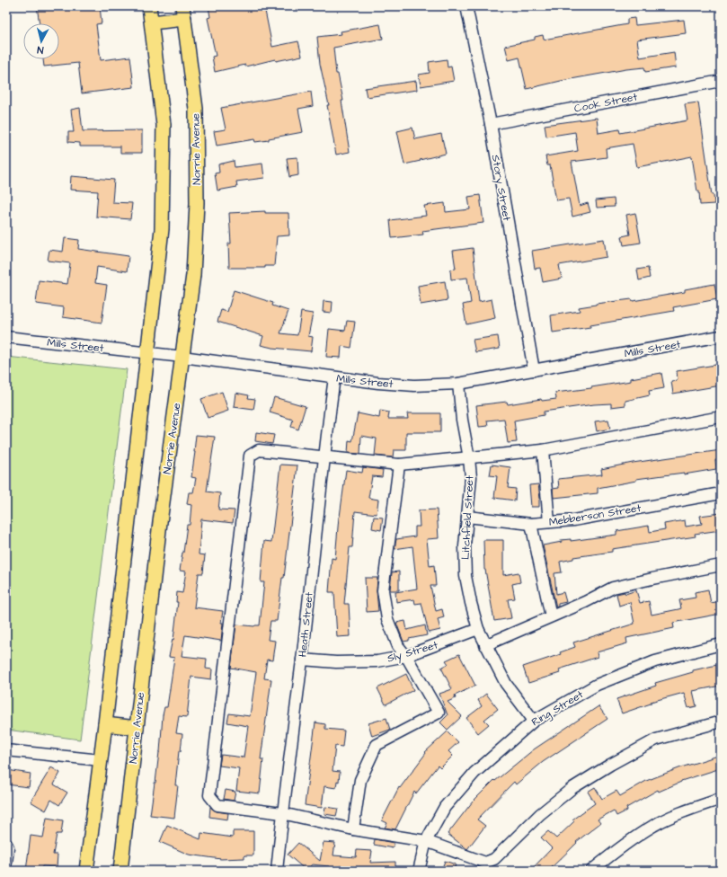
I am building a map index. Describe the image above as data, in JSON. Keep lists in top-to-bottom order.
{
  "streets": {
    "main road": ["Norrie Avenue"],
    "street": [
      "Cook Street",
      "Story Street",
      "Mills Street",
      "Mebberson Street",
      "Litchfield Street",
      "Heath Street",
      "Sly Street",
      "Ring Street"
    ]
  },
  "crossings": [
    ["Cook Street", "Story Street"],
    ["Norrie Avenue", "Mills Street"],
    ["Story Street", "Mills Street"],
    ["Mills Street", "Litchfield Street"],
    ["Mills Street", "Heath Street"],
    ["Mebberson Street", "Litchfield Street"],
    ["Litchfield Street", "Sly Street"],
    ["Litchfield Street", "Ring Street"],
    ["Heath Street", "Sly Street"]
  ],
  "north": "bottom"
}
